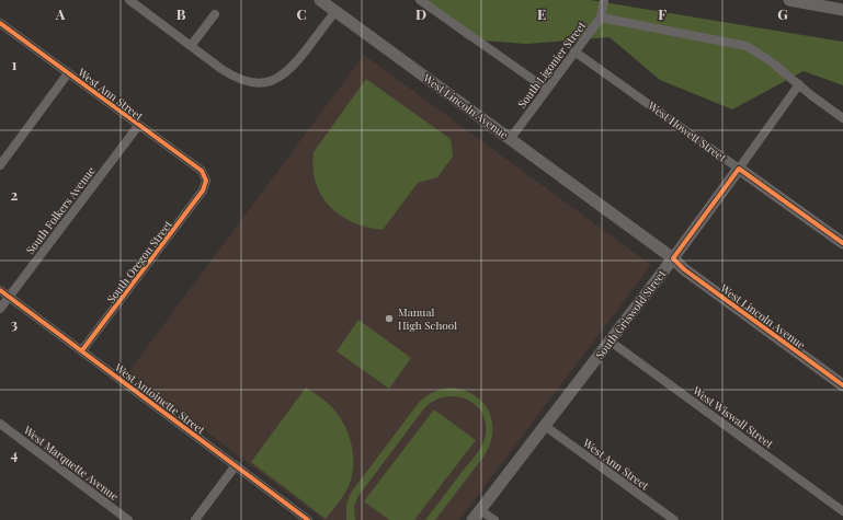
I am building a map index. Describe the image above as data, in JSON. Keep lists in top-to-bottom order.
{
  "streets": {
    "main road": ["West Lincoln Avenue", "West Howett Street", "South Griswold Street"],
    "street": [
      "South Ligonier Street",
      "West Ann Street",
      "South Folkers Avenue",
      "South Oregon Street",
      "West Antoinette Street",
      "West Wiswall Street",
      "West Marquette Avenue"
    ]
  },
  "crossings": [
    ["South Ligonier Street", "West Lincoln Avenue"],
    ["South Ligonier Street", "West Howett Street"],
    ["West Ann Street", "South Folkers Avenue"],
    ["West Ann Street", "South Oregon Street"],
    ["West Ann Street", "South Griswold Street"],
    ["West Lincoln Avenue", "South Griswold Street"],
    ["West Howett Street", "South Griswold Street"],
    ["South Folkers Avenue", "West Antoinette Street"],
    ["South Oregon Street", "West Antoinette Street"],
    ["South Griswold Street", "West Wiswall Street"]
  ],
  "places": ["Manual High School"],
  "grid": {
    "columns": [
      "A",
      "B",
      "C",
      "D",
      "E",
      "F",
      "G"
    ],
    "rows": [
      "1",
      "2",
      "3",
      "4"
    ]
  }
}
